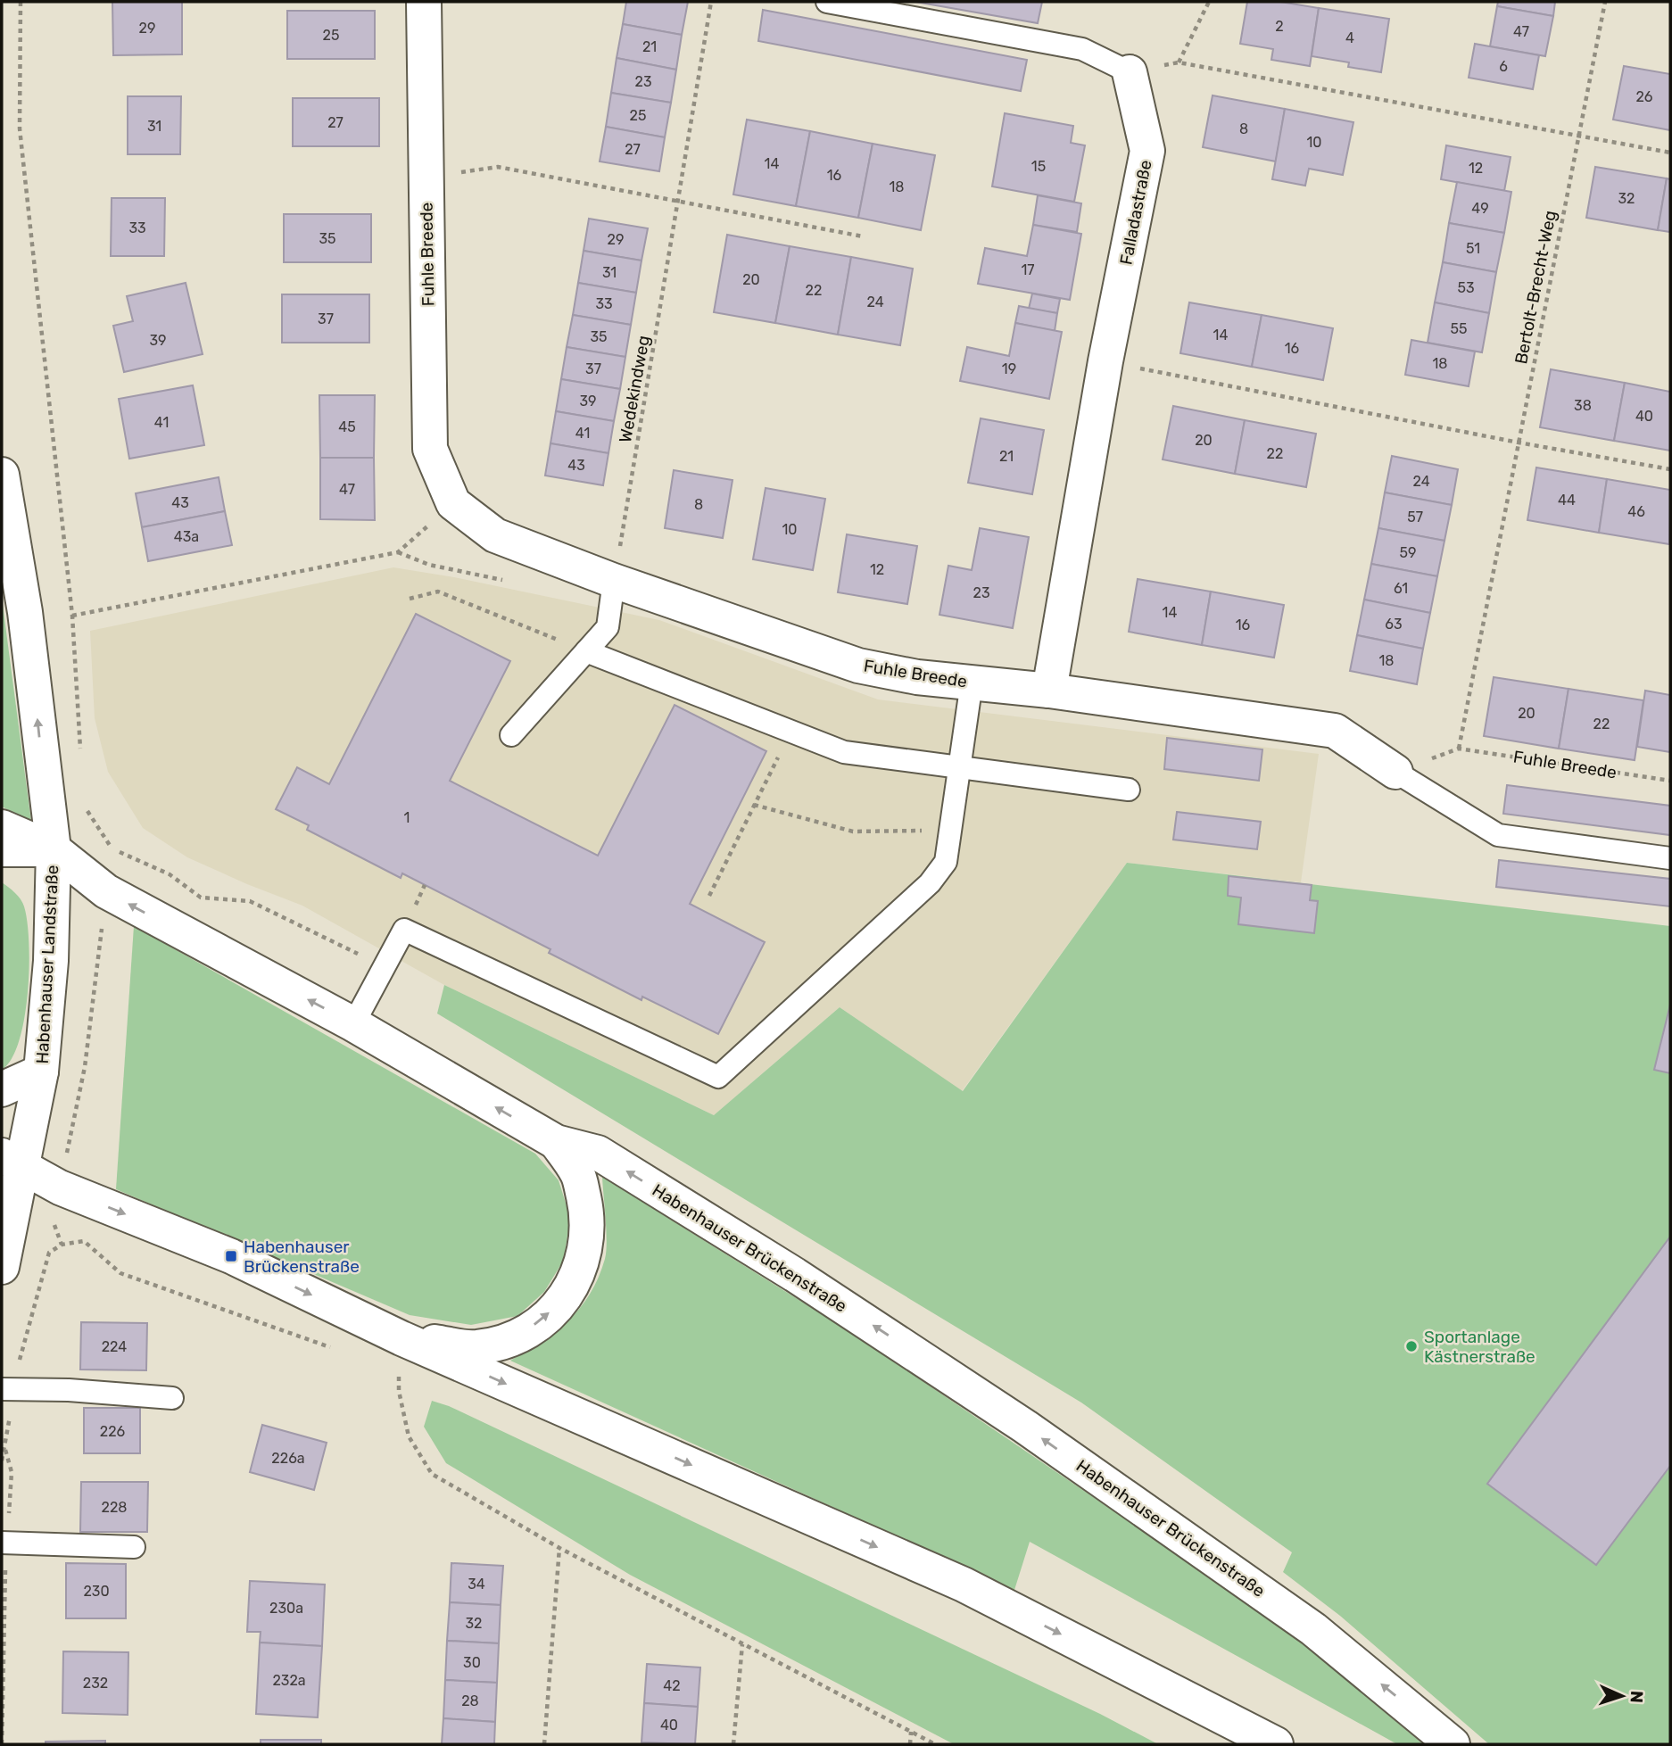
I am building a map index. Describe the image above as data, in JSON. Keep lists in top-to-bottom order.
{
  "streets": {
    "main road": [
      "Falladastraße",
      "Fuhle Breede",
      "Habenhauser Landstraße",
      "Habenhauser Brückenstraße"
    ],
    "path": ["Bertolt-Brecht-Weg", "Wedekindweg"]
  },
  "crossings": [
    ["Falladastraße", "Fuhle Breede"],
    ["Fuhle Breede", "Bertolt-Brecht-Weg"],
    ["Fuhle Breede", "Wedekindweg"],
    ["Habenhauser Landstraße", "Habenhauser Brückenstraße"]
  ],
  "one_way": ["Habenhauser Landstraße"],
  "places": {
    "transit": ["Habenhauser Brückenstraße"],
    "other": ["Sportanlage Kästnerstraße"]
  },
  "house_numbers": [
    "2",
    "29",
    "47",
    "25",
    "4",
    "21",
    "6",
    "23",
    "26",
    "25",
    "27",
    "31",
    "8",
    "10",
    "27",
    "14",
    "15",
    "12",
    "16",
    "18",
    "32",
    "49",
    "33",
    "35",
    "29",
    "51",
    "17",
    "31",
    "20",
    "53",
    "22",
    "24",
    "33",
    "37",
    "55",
    "14",
    "35",
    "39",
    "16",
    "18",
    "37",
    "19",
    "39",
    "38",
    "40",
    "41",
    "45",
    "41",
    "20",
    "22",
    "21",
    "43",
    "24",
    "47",
    "44",
    "43",
    "8",
    "46",
    "57",
    "10",
    "43a",
    "59",
    "12",
    "61",
    "23",
    "14",
    "63",
    "16",
    "18",
    "20",
    "22",
    "1",
    "224",
    "226",
    "226a",
    "228",
    "34",
    "230",
    "230a",
    "32",
    "30",
    "232a",
    "232",
    "42",
    "28",
    "40"
  ],
  "north": "right"
}
